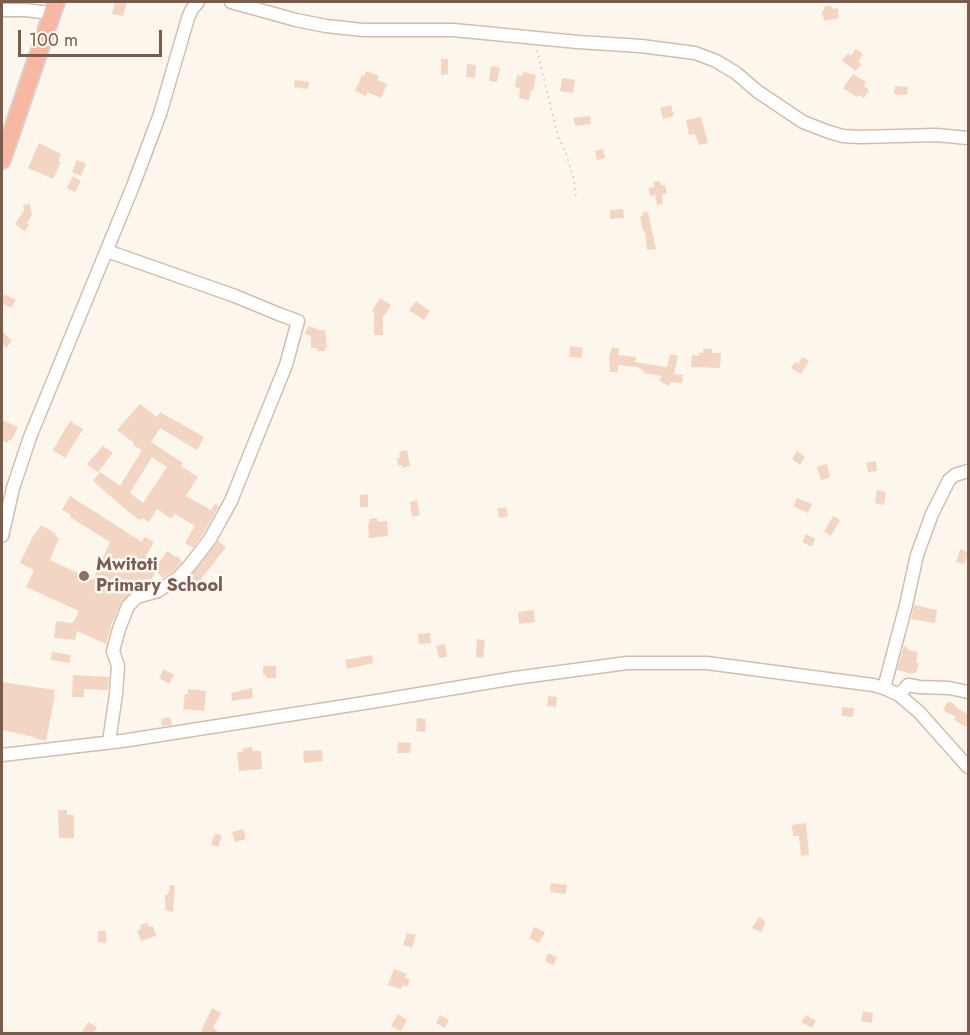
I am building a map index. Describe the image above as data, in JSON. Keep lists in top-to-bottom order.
{
  "places": ["Mwitoti Primary School"],
  "scale_bar": "100 m"
}
